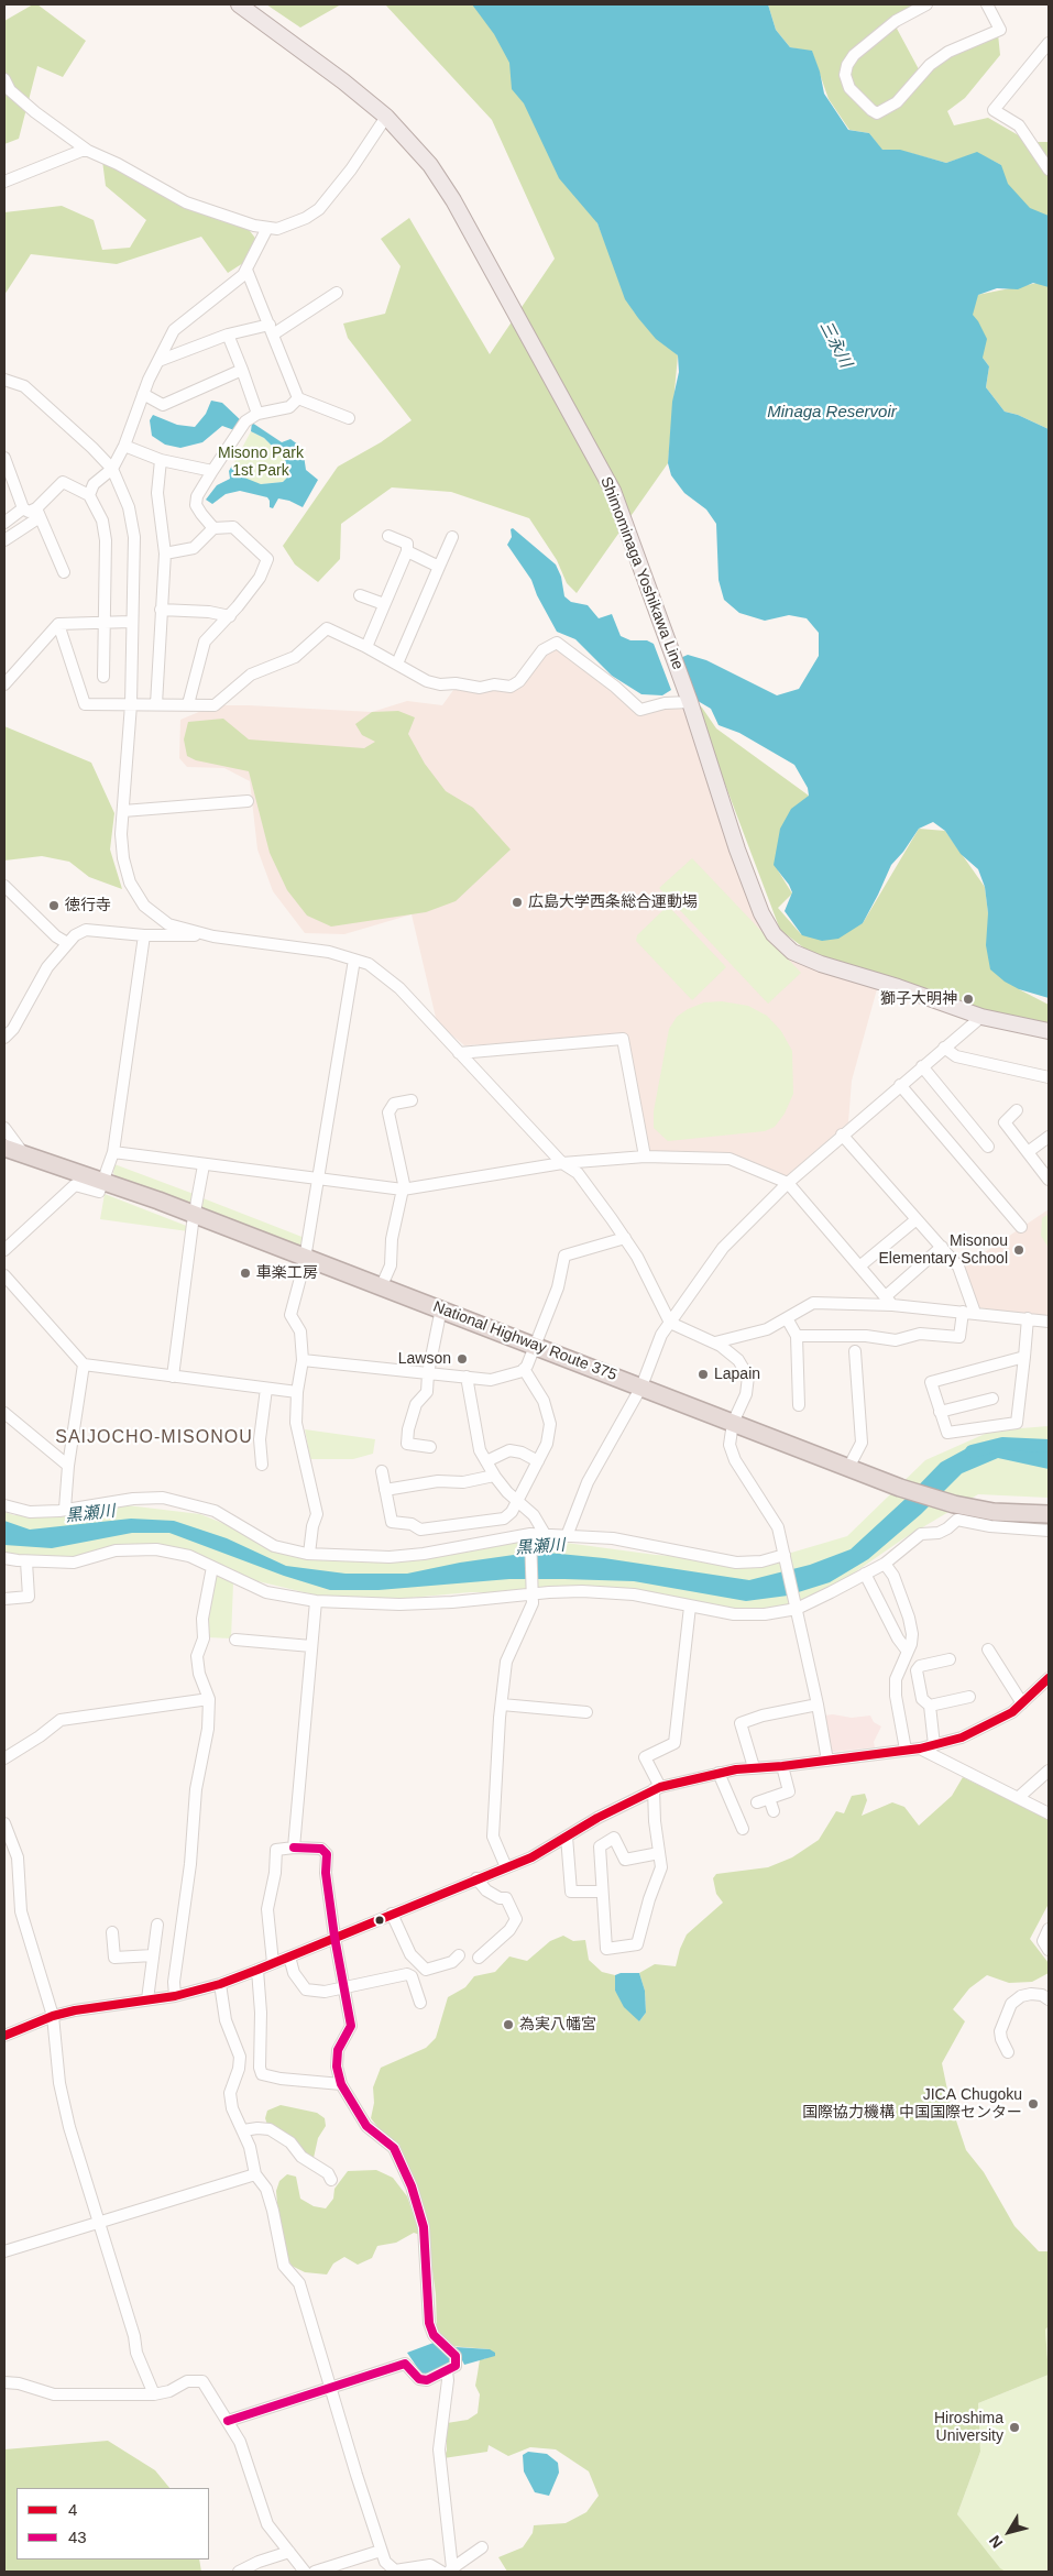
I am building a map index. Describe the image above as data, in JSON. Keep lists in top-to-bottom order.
{
  "streets": {
    "highway": ["National Highway Route 375"],
    "main road": ["Shimominaga Yoshikawa Line"]
  },
  "districts": ["SAIJOCHO-MISONOU"],
  "water": ["三永川", "Minaga Reservoir", "黒瀬川"],
  "parks": ["Misono Park 1st Park"],
  "places": [
    "広島大学西条総合運動場",
    "徳行寺",
    "獅子大明神",
    "Misonou Elementary School",
    "車楽工房",
    "Lawson",
    "Lapain",
    "為実八幡宮",
    "JICA Chugoku 国際協力機構 中国国際センター",
    "Hiroshima University"
  ],
  "lines": ["transit line 4", "transit line 43"],
  "legend": ["4", "43"],
  "north": "bottom left"
}
